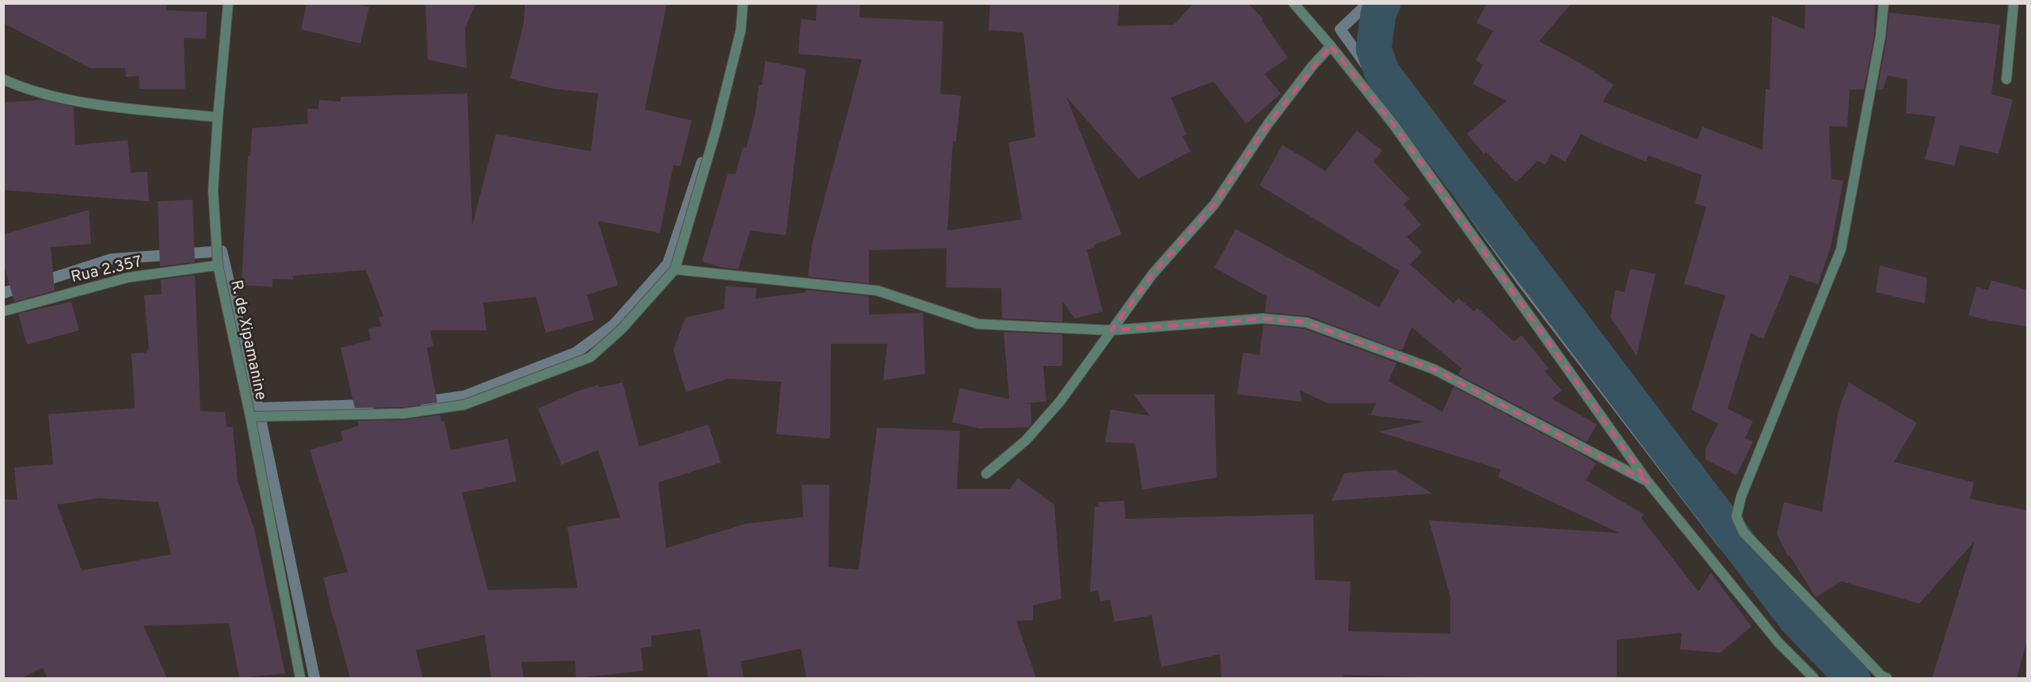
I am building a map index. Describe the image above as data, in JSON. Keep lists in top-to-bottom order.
{
  "streets": {
    "street": ["Rua 2.357", "R. de Xipamanine"]
  },
  "crossings": [
    ["Rua 2.357", "R. de Xipamanine"]
  ]
}
